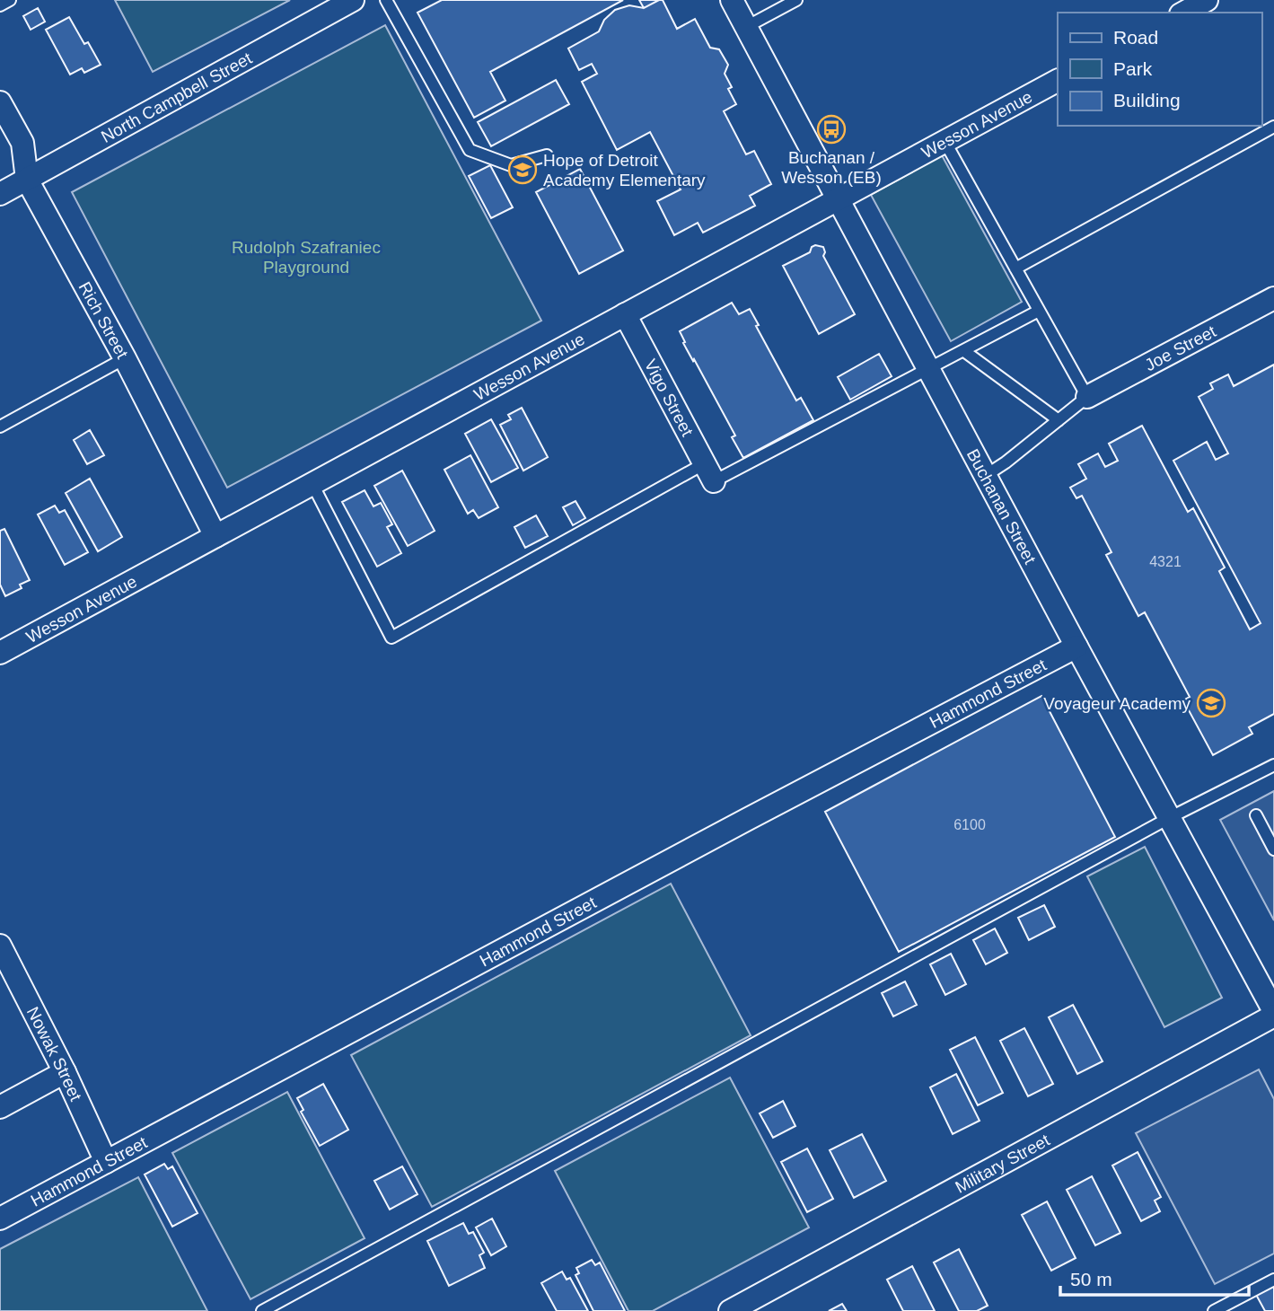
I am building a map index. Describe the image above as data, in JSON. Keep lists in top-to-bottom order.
{
  "streets": {
    "street": [
      "North Campbell Street",
      "Wesson Avenue",
      "Rich Street",
      "Joe Street",
      "Vigo Street",
      "Buchanan Street",
      "Hammond Street",
      "Nowak Street",
      "Military Street"
    ]
  },
  "crossings": [
    ["North Campbell Street", "Rich Street"],
    ["Wesson Avenue", "Rich Street"],
    ["Wesson Avenue", "Vigo Street"],
    ["Wesson Avenue", "Buchanan Street"],
    ["Buchanan Street", "Hammond Street"],
    ["Buchanan Street", "Military Street"],
    ["Hammond Street", "Nowak Street"]
  ],
  "parks": ["Rudolph Szafraniec Playground"],
  "places": {
    "bus stop": ["Buchanan / Wesson (EB)"],
    "school or university": ["Hope of Detroit Academy Elementary", "Voyageur Academy"]
  },
  "house_numbers": ["4321", "6100"],
  "legend": ["Road", "Park", "Building"],
  "scale_bar": "50 m"
}
